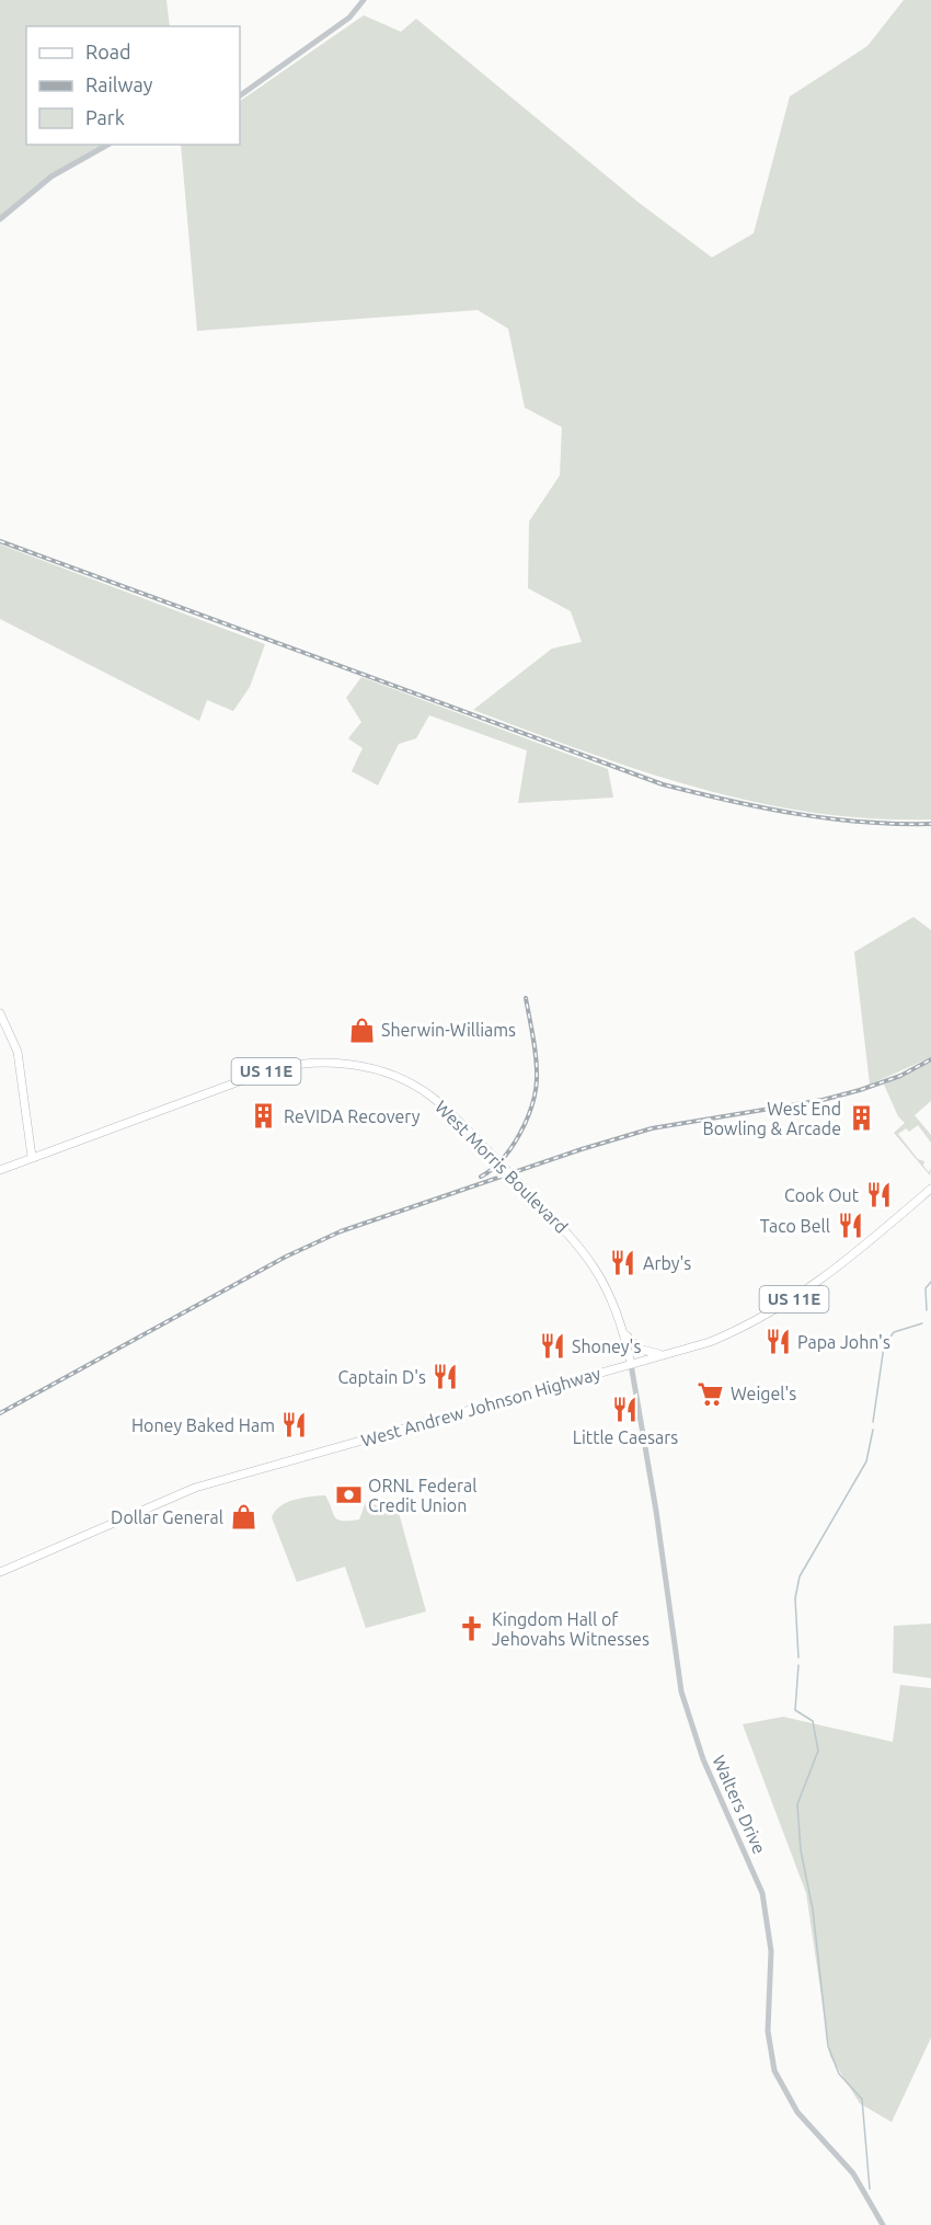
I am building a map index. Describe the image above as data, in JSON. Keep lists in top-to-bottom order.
{
  "streets": {
    "main road": ["US 11E", "West Morris Boulevard", "West Andrew Johnson Highway"],
    "street": ["Walters Drive"]
  },
  "crossings": [
    ["West Morris Boulevard", "West Andrew Johnson Highway"],
    ["West Morris Boulevard", "Walters Drive"],
    ["West Andrew Johnson Highway", "Walters Drive"]
  ],
  "places": {
    "shop": ["Sherwin-Williams", "Dollar General"],
    "building": ["ReVIDA Recovery", "West End Bowling & Arcade"],
    "restaurant": [
      "Cook Out",
      "Taco Bell",
      "Arby's",
      "Papa John's",
      "Shoney's",
      "Captain D's",
      "Little Caesars",
      "Honey Baked Ham"
    ],
    "supermarket": ["Weigel's"],
    "bank": ["ORNL Federal Credit Union"],
    "church": ["Kingdom Hall of Jehovahs Witnesses"]
  },
  "legend": ["Road", "Railway", "Park"]
}
